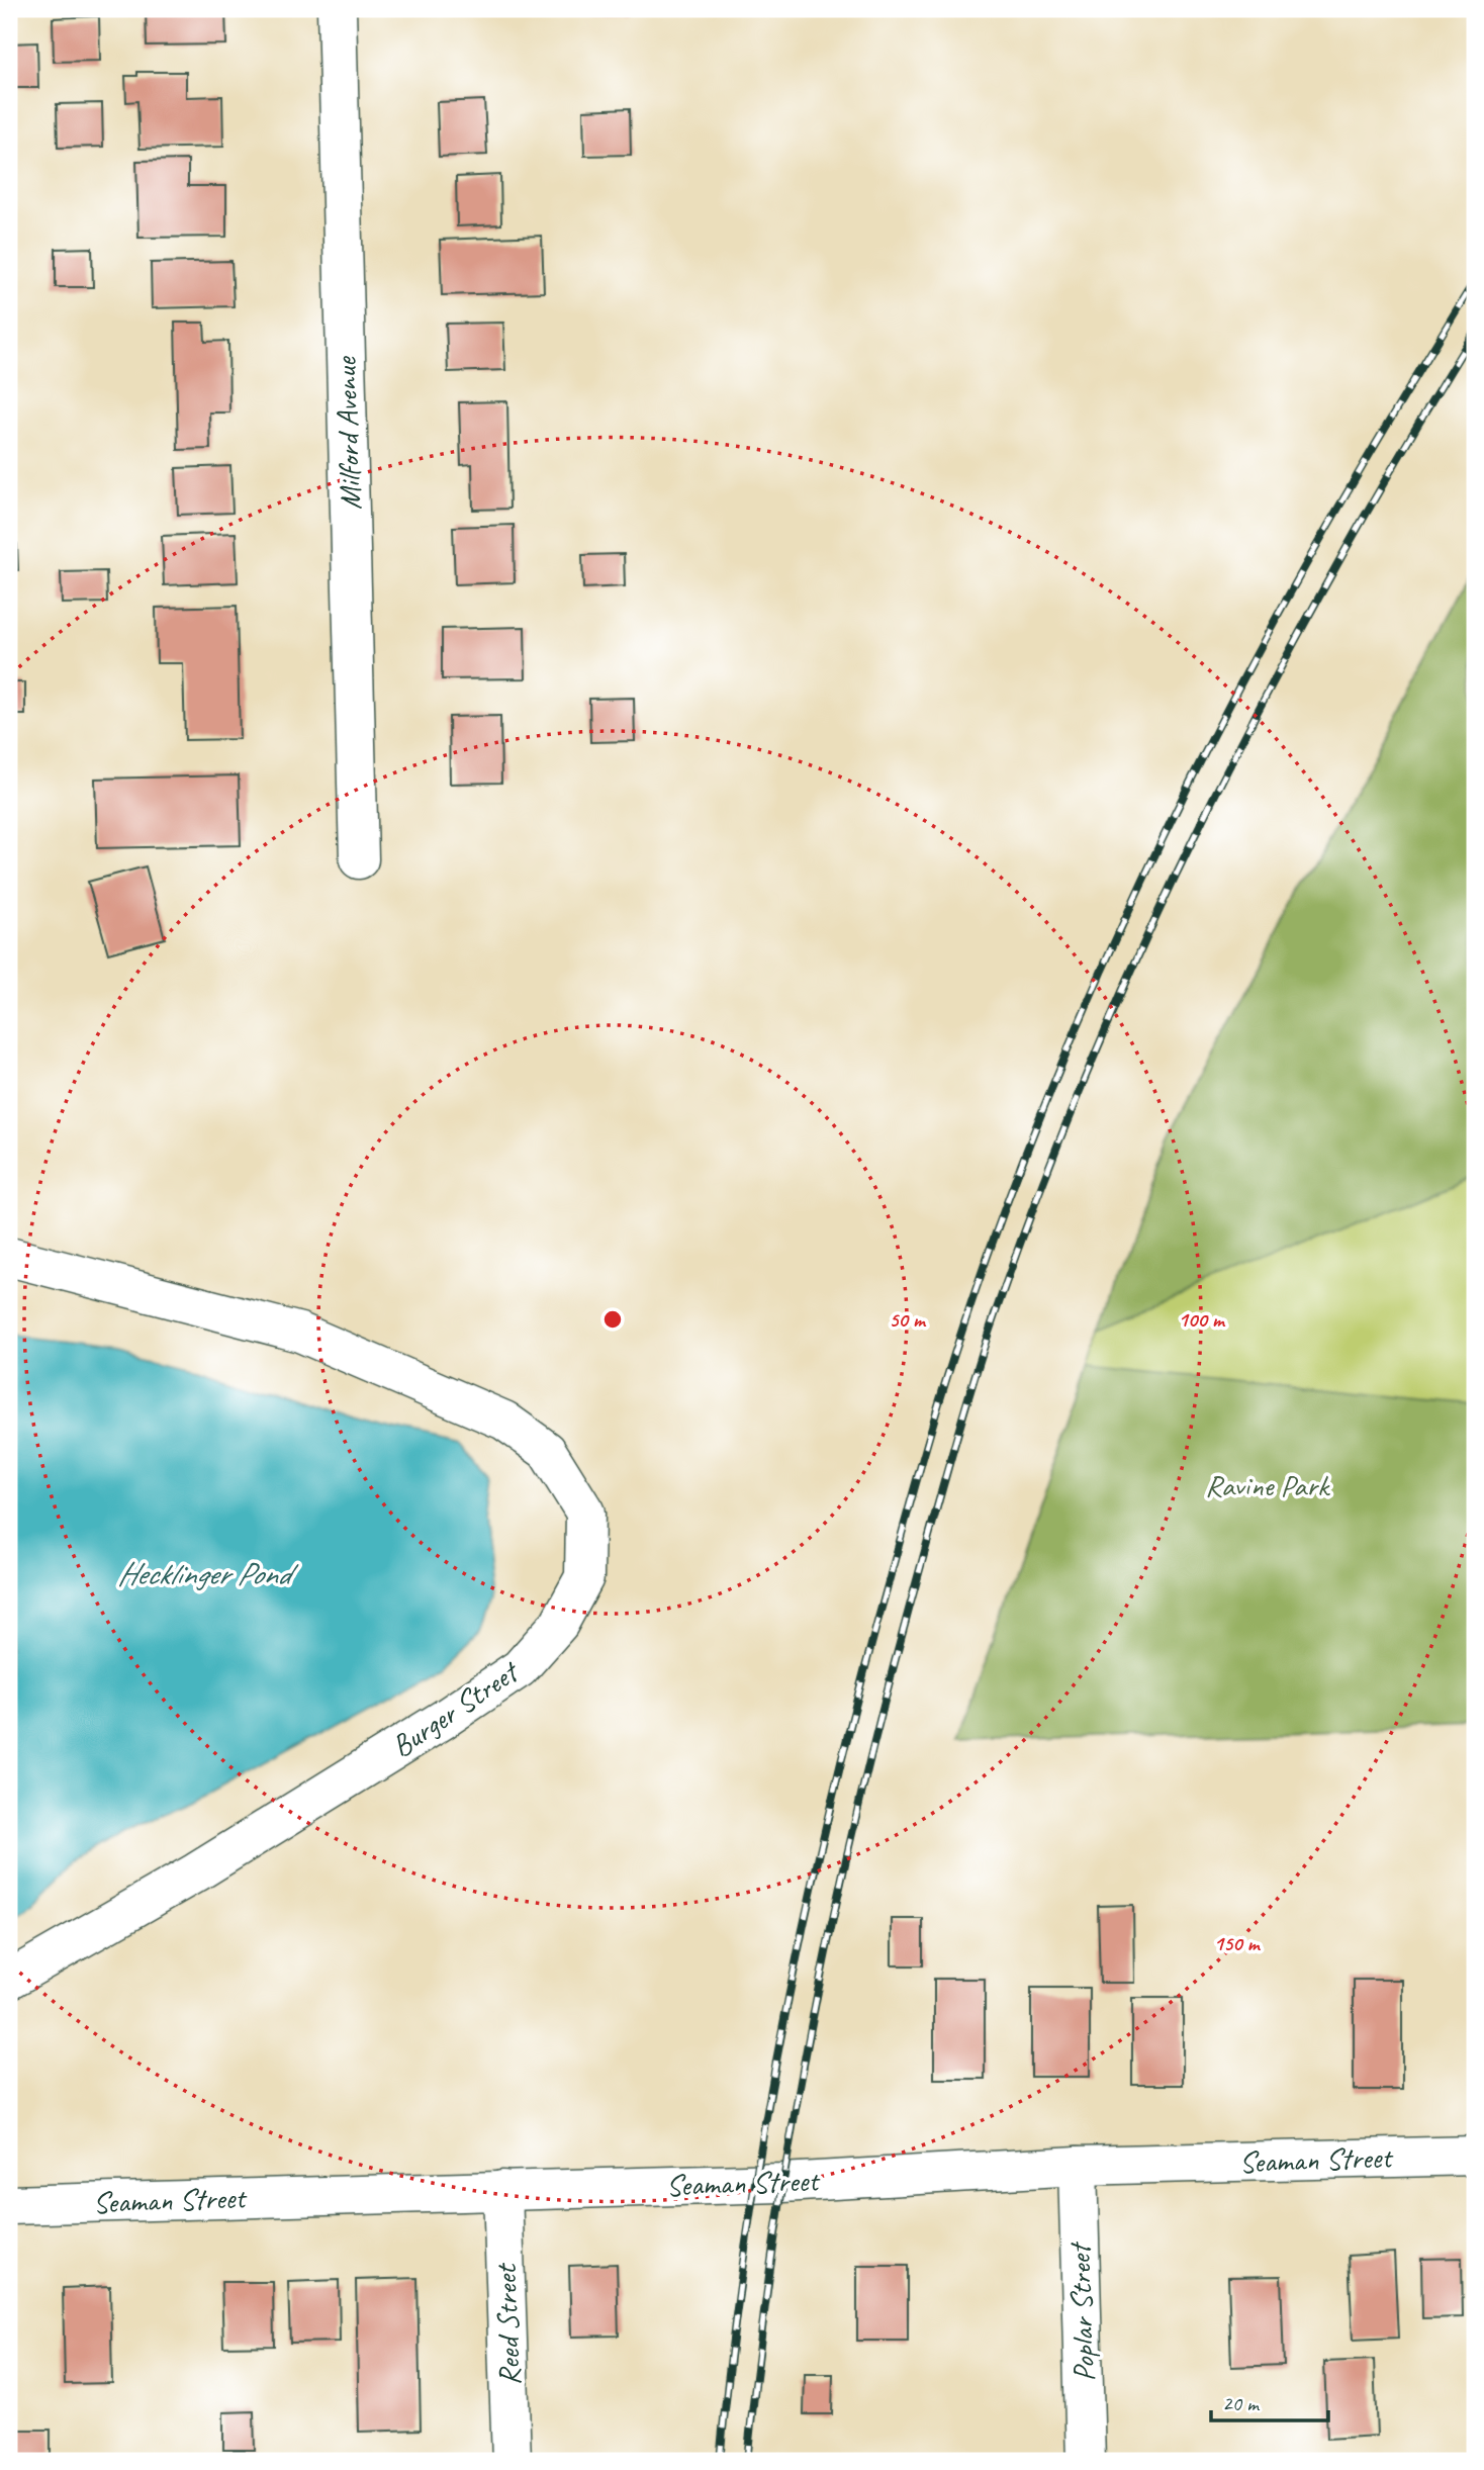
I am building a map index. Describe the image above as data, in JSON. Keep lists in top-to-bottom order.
{
  "streets": {
    "street": [
      "Milford Avenue",
      "Burger Street",
      "Seaman Street",
      "Poplar Street",
      "Reed Street"
    ]
  },
  "crossings": [
    ["Seaman Street", "Poplar Street"],
    ["Seaman Street", "Reed Street"]
  ],
  "water": ["Hecklinger Pond"],
  "parks": ["Ravine Park"],
  "scale_bar": "20 m",
  "rings": ["50 m", "100 m", "150 m"]
}
